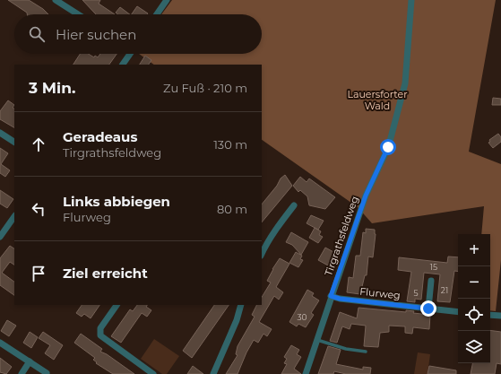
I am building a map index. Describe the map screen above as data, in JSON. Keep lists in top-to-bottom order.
{
  "streets": {
    "street": ["Tirgrathsfeldweg", "Flurweg"]
  },
  "crossings": [
    ["Tirgrathsfeldweg", "Flurweg"]
  ],
  "parks": ["Lauersforter Wald"],
  "house_numbers": [
    "15",
    "21",
    "5",
    "30"
  ],
  "page": {
    "search": "Hier suchen",
    "heading": ["3 Min.", "Zu Fuß · 210 m"],
    "list": [
      ["Geradeaus", "Tirgrathsfeldweg", "130 m"],
      ["Links abbiegen", "Flurweg", "80 m"],
      "Ziel erreicht"
    ],
    "map_buttons": ["+", "−"]
  }
}
